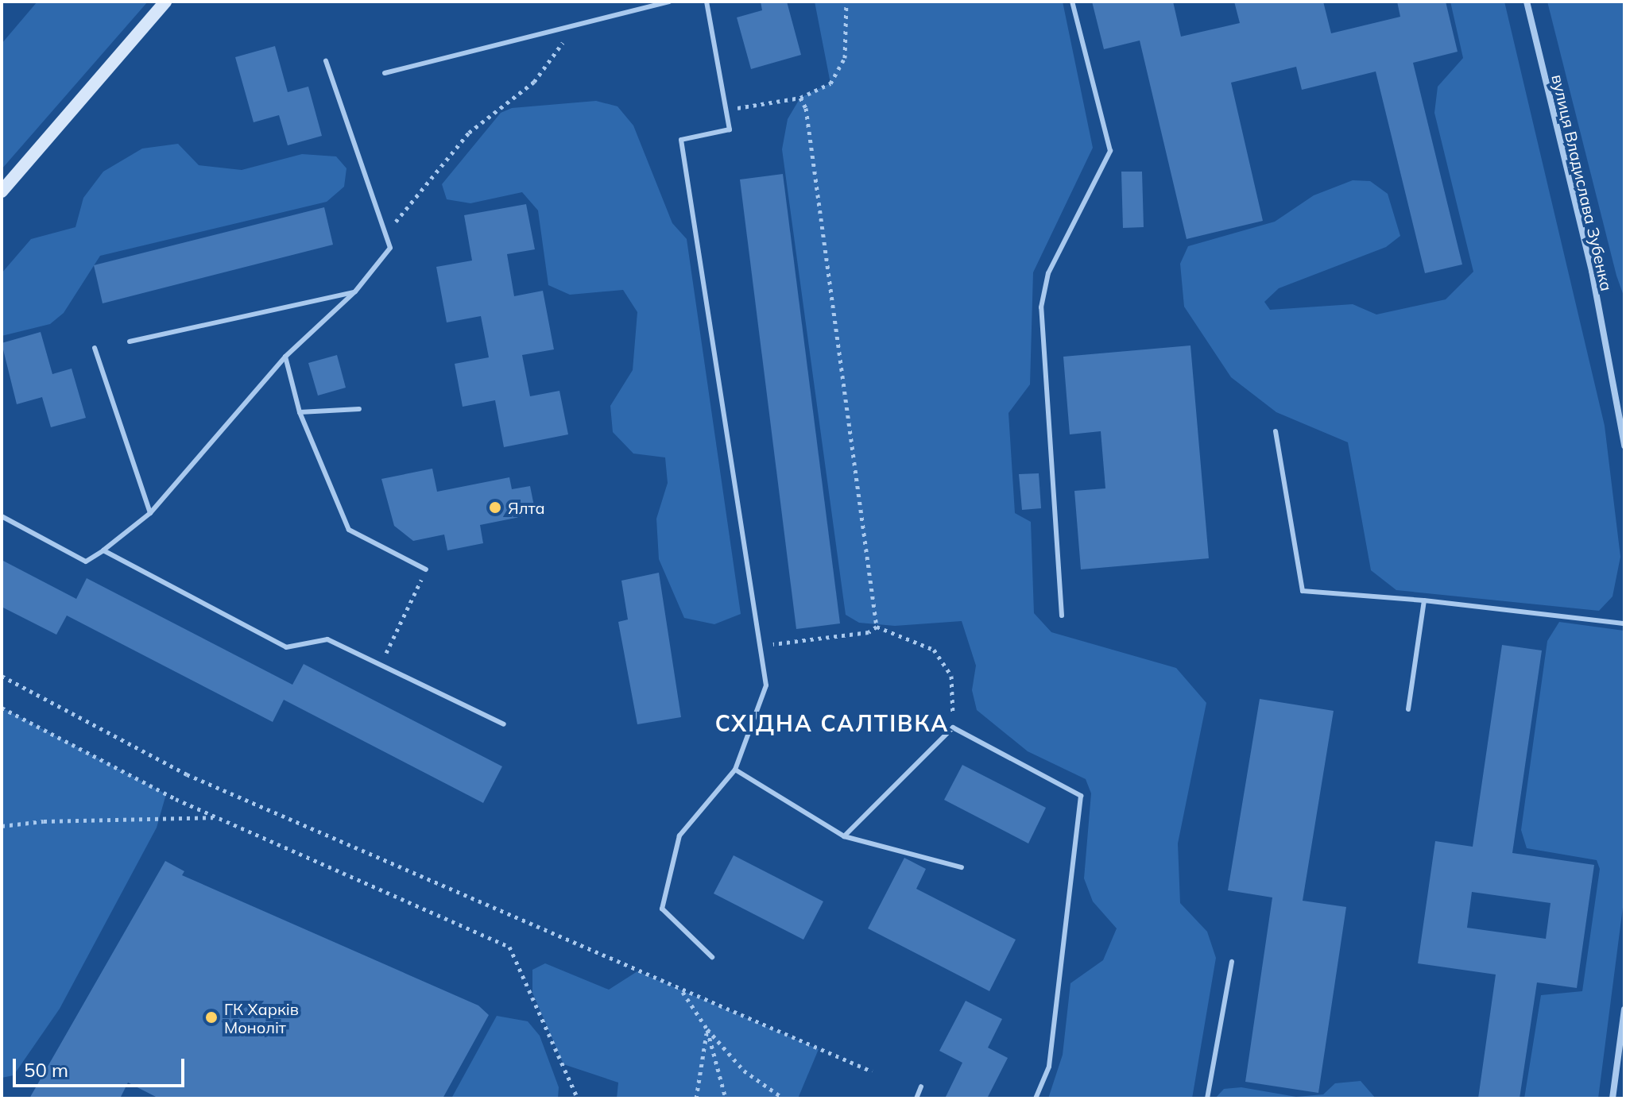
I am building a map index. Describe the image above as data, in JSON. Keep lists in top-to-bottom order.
{
  "streets": {
    "street": ["вулиця Владислава Зубенка"]
  },
  "districts": ["СХІДНА САЛТІВКА"],
  "places": ["Ялта", "ГК Харків Моноліт"],
  "scale_bar": "50 m"
}
